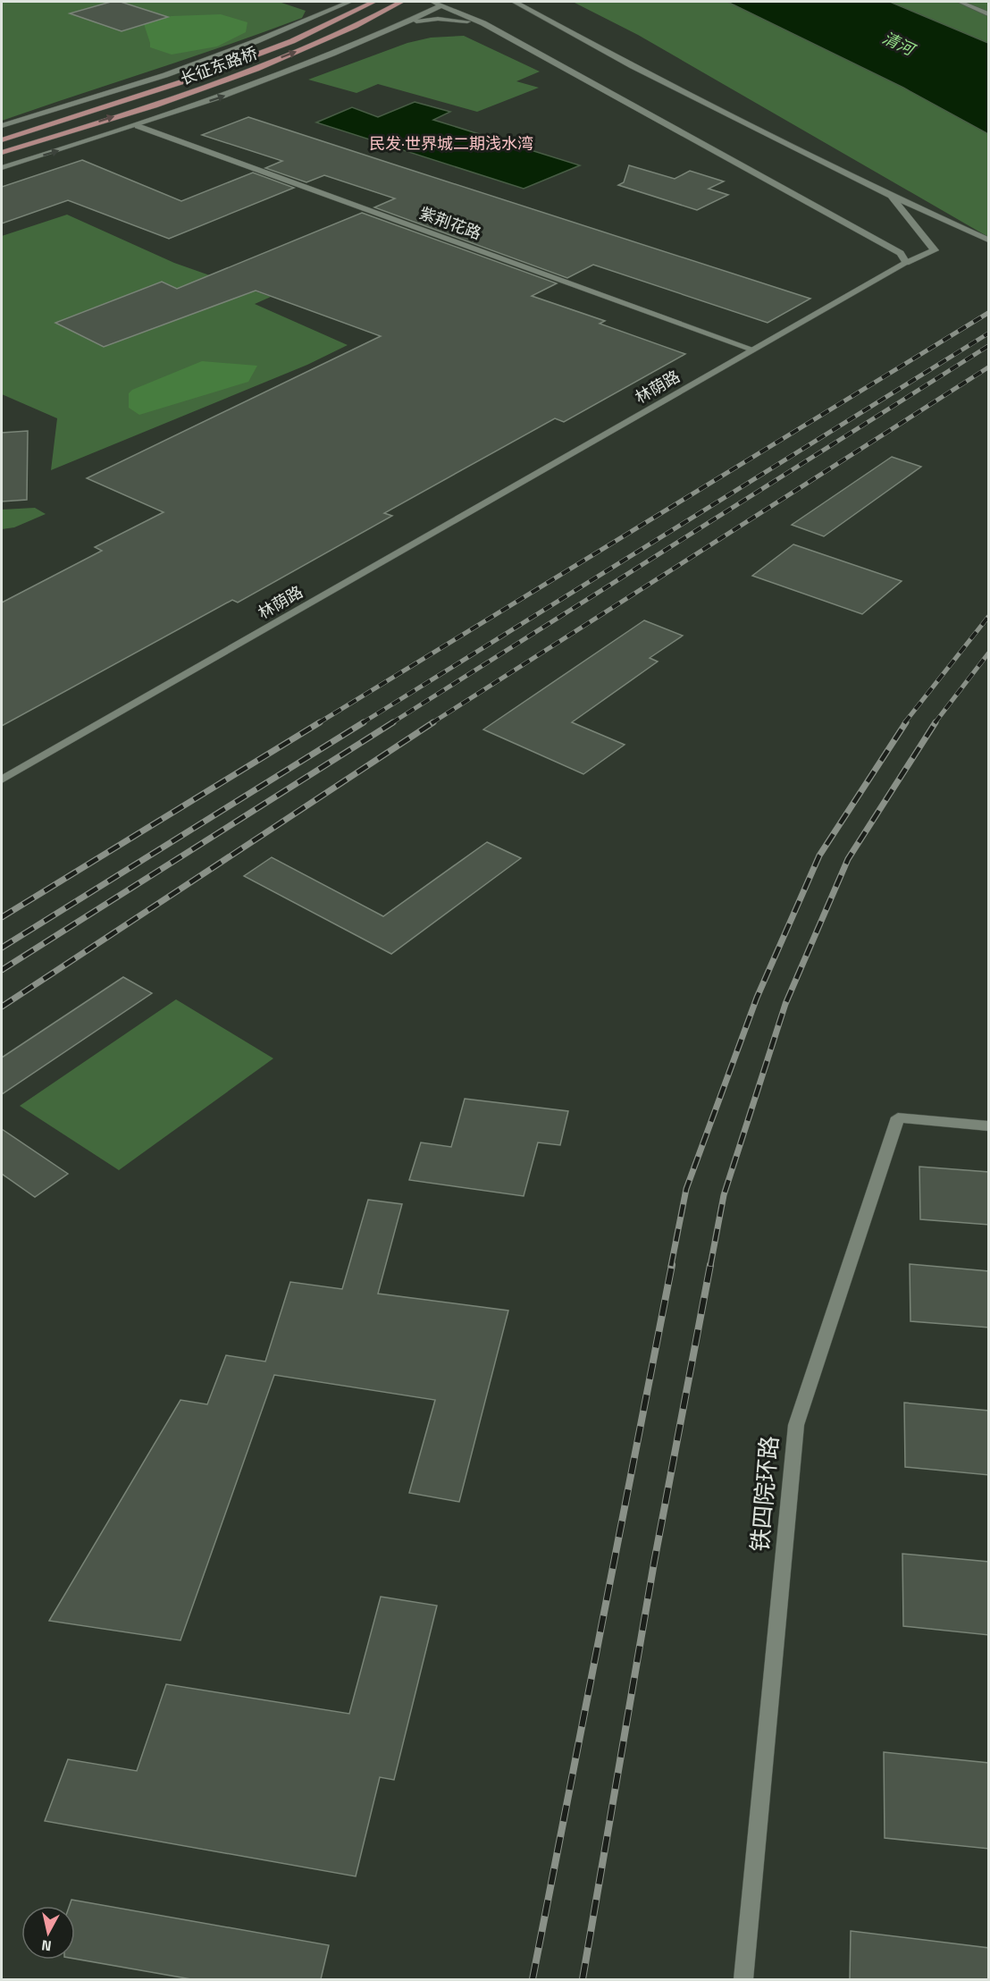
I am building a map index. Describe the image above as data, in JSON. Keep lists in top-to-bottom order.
{
  "streets": {
    "main road": ["长征东路桥"],
    "street": ["紫荆花路", "林荫路", "铁四院环路"]
  },
  "crossings": [
    ["紫荆花路", "林荫路"]
  ],
  "districts": ["民发·世界城二期浅水湾"],
  "water": ["清河"],
  "north": "bottom"
}
